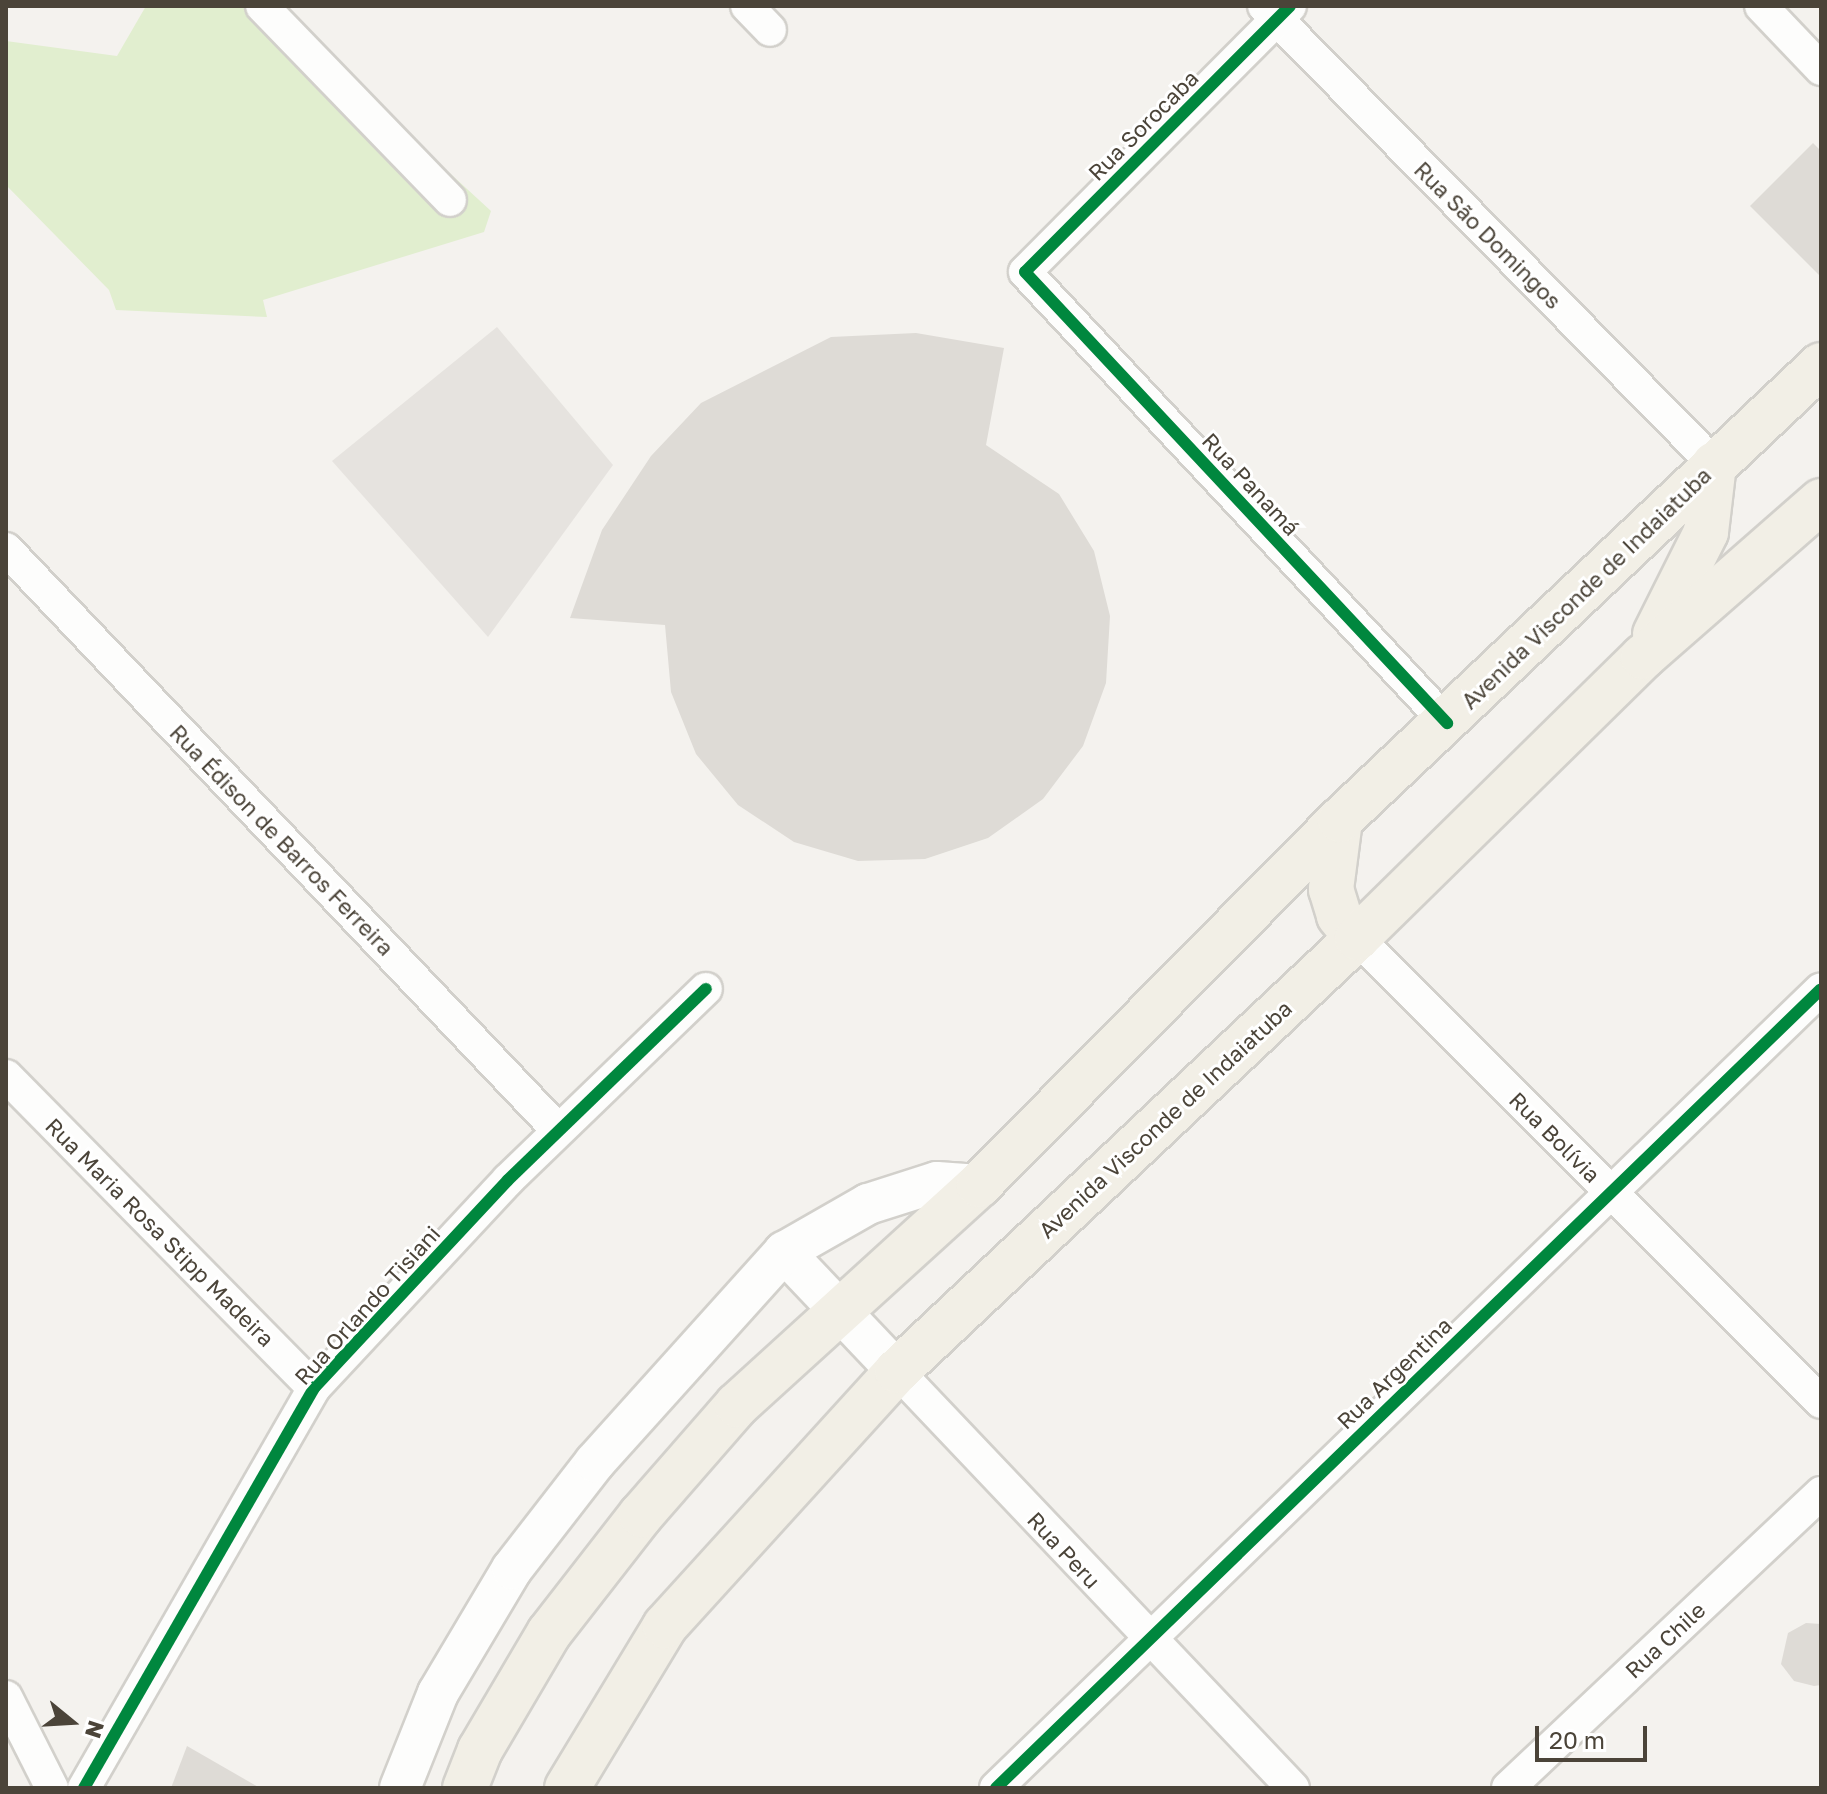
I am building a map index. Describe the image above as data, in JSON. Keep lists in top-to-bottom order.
{
  "streets": {
    "main road": ["Avenida Visconde de Indaiatuba"],
    "street": [
      "Rua Sorocaba",
      "Rua São Domingos",
      "Rua Panamá",
      "Rua Édison de Barros Ferreira",
      "Rua Bolívia",
      "Rua Maria Rosa Stipp Madeira",
      "Rua Orlando Tisiani",
      "Rua Argentina",
      "Rua Peru",
      "Rua Chile"
    ]
  },
  "crossings": [
    ["Rua Sorocaba", "Rua São Domingos"],
    ["Rua Sorocaba", "Rua Panamá"],
    ["Rua São Domingos", "Avenida Visconde de Indaiatuba"],
    ["Rua Panamá", "Avenida Visconde de Indaiatuba"],
    ["Avenida Visconde de Indaiatuba", "Rua Bolívia"],
    ["Avenida Visconde de Indaiatuba", "Rua Peru"],
    ["Rua Édison de Barros Ferreira", "Rua Orlando Tisiani"],
    ["Rua Bolívia", "Rua Argentina"],
    ["Rua Maria Rosa Stipp Madeira", "Rua Orlando Tisiani"],
    ["Rua Argentina", "Rua Peru"]
  ],
  "scale_bar": "20 m",
  "north": "right"
}
